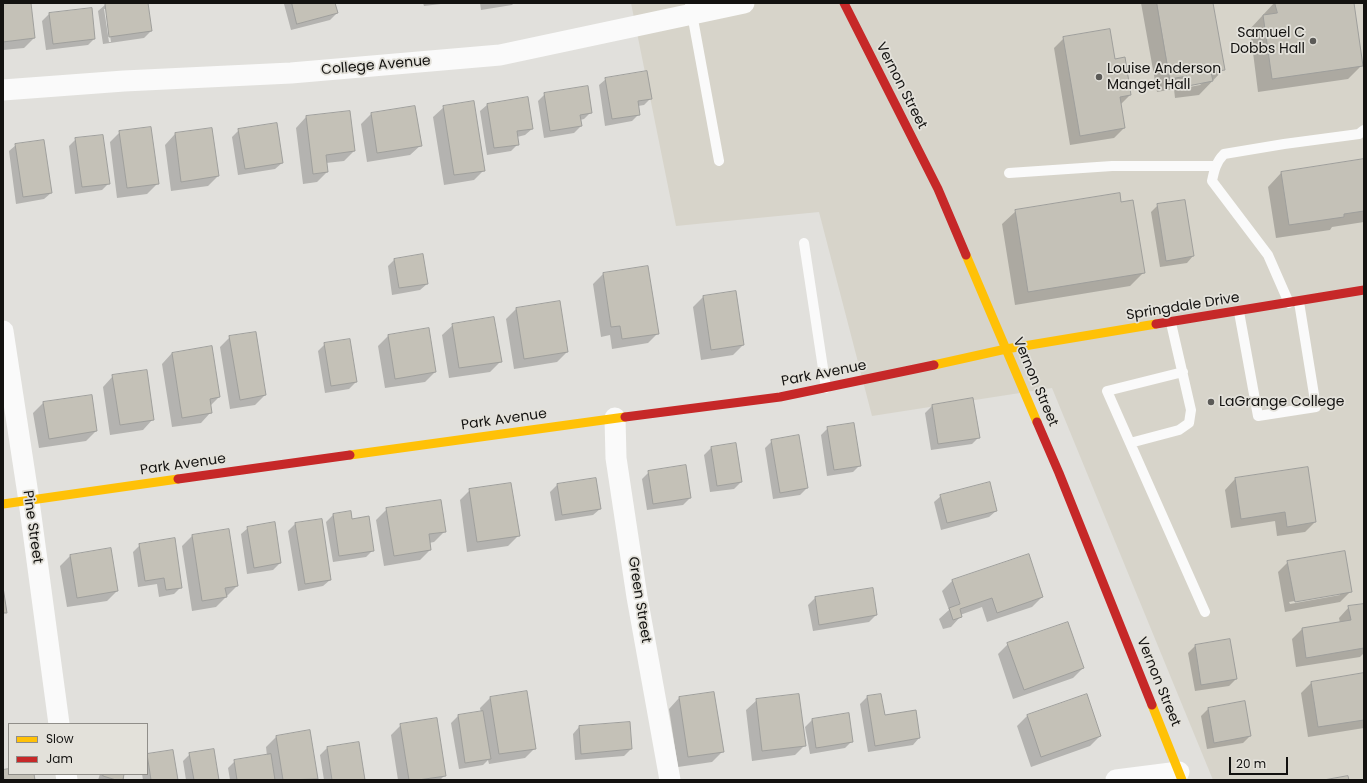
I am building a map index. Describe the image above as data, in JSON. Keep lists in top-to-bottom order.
{
  "streets": {
    "street": [
      "College Avenue",
      "Vernon Street",
      "Springdale Drive",
      "Park Avenue",
      "Pine Street",
      "Green Street"
    ]
  },
  "crossings": [
    ["Vernon Street", "Springdale Drive"],
    ["Vernon Street", "Park Avenue"],
    ["Springdale Drive", "Park Avenue"],
    ["Park Avenue", "Pine Street"],
    ["Park Avenue", "Green Street"]
  ],
  "places": ["Samuel C Dobbs Hall", "Louise Anderson Manget Hall", "LaGrange College"],
  "legend": ["Slow", "Jam"],
  "scale_bar": "20 m"
}
